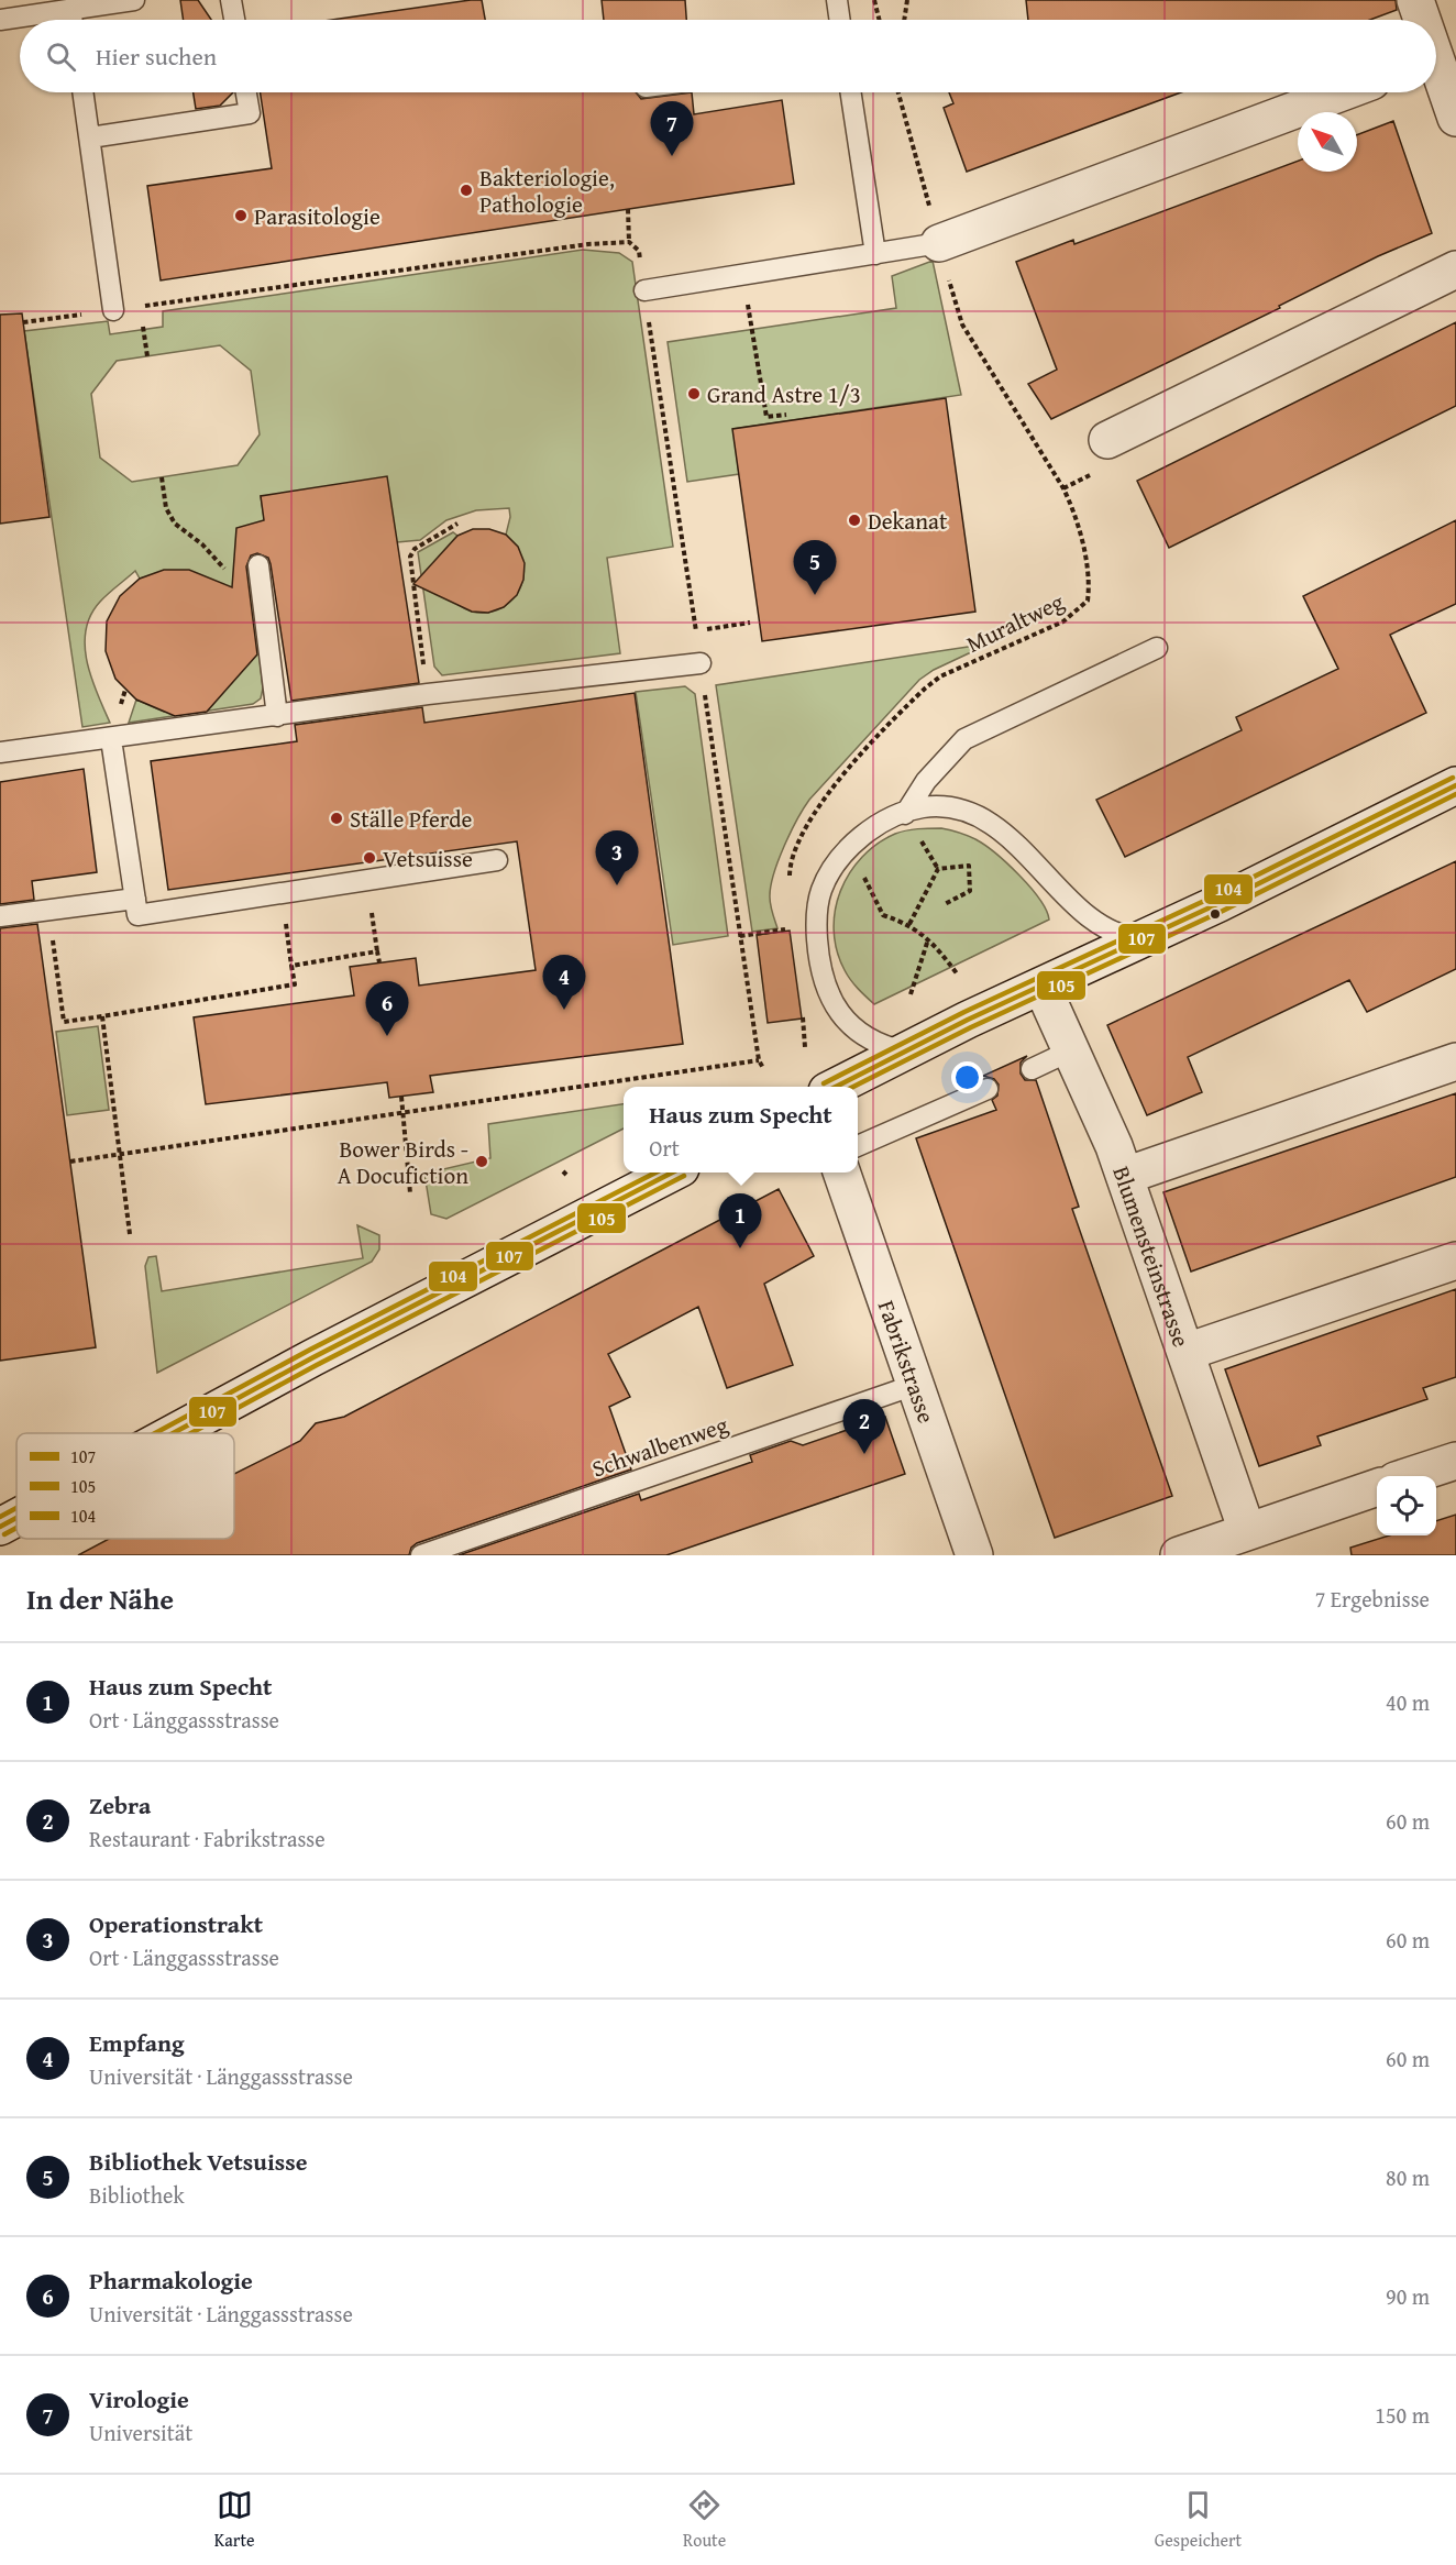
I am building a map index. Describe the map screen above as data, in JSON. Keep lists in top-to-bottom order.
{
  "streets": {
    "street": ["Blumensteinstrasse", "Fabrikstrasse"],
    "lane": ["Schwalbenweg"],
    "path": ["Muraltweg"]
  },
  "crossings": [
    ["Fabrikstrasse", "Schwalbenweg"]
  ],
  "places": [
    "Bakteriologie, Pathologie",
    "Parasitologie",
    "Grand Astre 1/3",
    "Dekanat",
    "Ställe Pferde",
    "Vetsuisse",
    "Bower Birds - A Docufiction"
  ],
  "lines": ["transit line 104", "transit line 107", "transit line 105"],
  "legend": ["107", "105", "104"],
  "north": "top left",
  "page": {
    "search": "Hier suchen",
    "pins": [
      "7",
      "5",
      "3",
      "4",
      "6",
      "1",
      "2"
    ],
    "popup": ["Haus zum Specht", "Ort"],
    "heading": ["In der Nähe", "7 Ergebnisse"],
    "list": [
      {
        "mark": "1",
        "name": "Haus zum Specht",
        "note": "Ort · Länggassstrasse",
        "value": "40 m"
      },
      {
        "mark": "2",
        "name": "Zebra",
        "note": "Restaurant · Fabrikstrasse",
        "value": "60 m"
      },
      {
        "mark": "3",
        "name": "Operationstrakt",
        "note": "Ort · Länggassstrasse",
        "value": "60 m"
      },
      {
        "mark": "4",
        "name": "Empfang",
        "note": "Universität · Länggassstrasse",
        "value": "60 m"
      },
      {
        "mark": "5",
        "name": "Bibliothek Vetsuisse",
        "note": "Bibliothek",
        "value": "80 m"
      },
      {
        "mark": "6",
        "name": "Pharmakologie",
        "note": "Universität · Länggassstrasse",
        "value": "90 m"
      },
      {
        "mark": "7",
        "name": "Virologie",
        "note": "Universität",
        "value": "150 m"
      }
    ],
    "nav": ["Karte", "Route", "Gespeichert"]
  }
}
